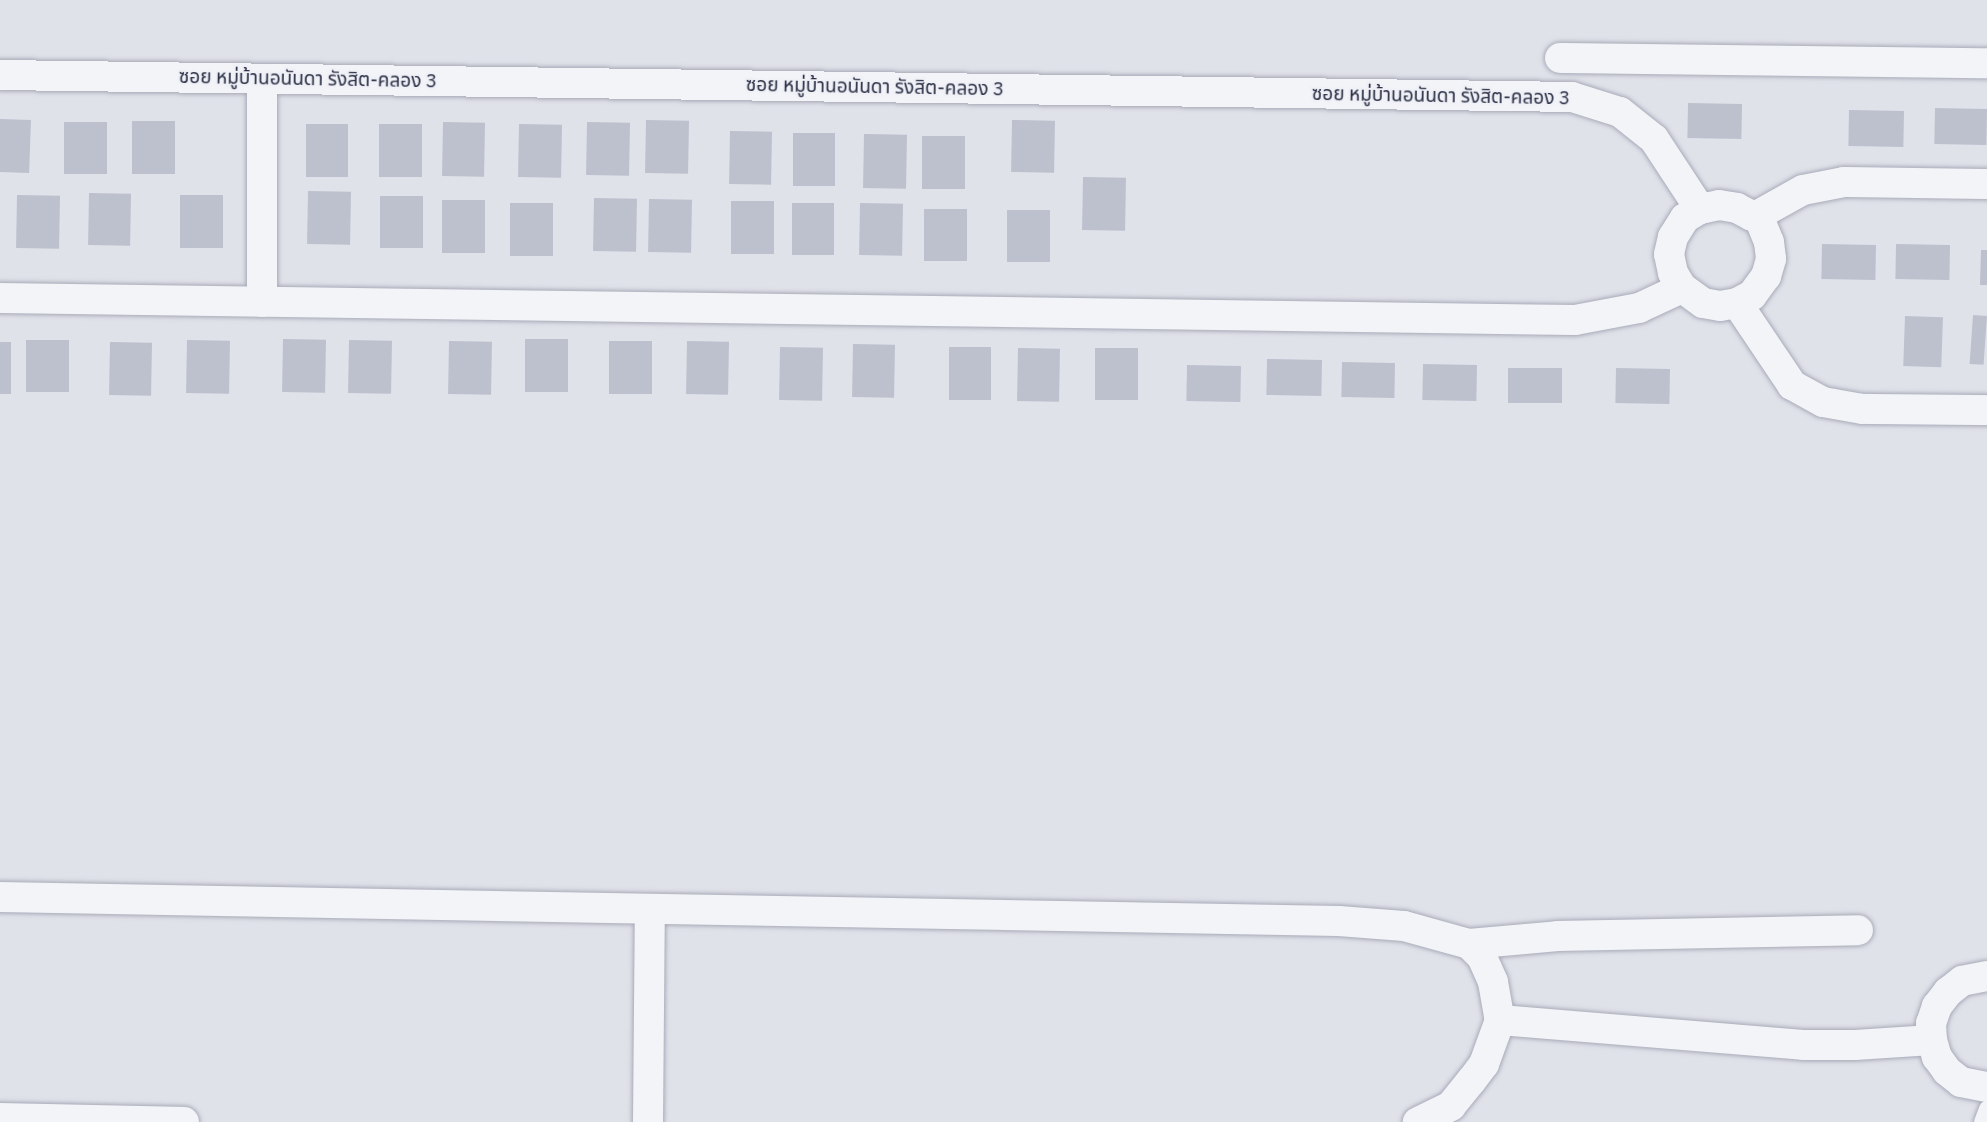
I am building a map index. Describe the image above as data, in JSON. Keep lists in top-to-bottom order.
{
  "streets": {
    "street": ["ซอย หมู่บ้านอนันดา รังสิต-คลอง 3"]
  }
}
